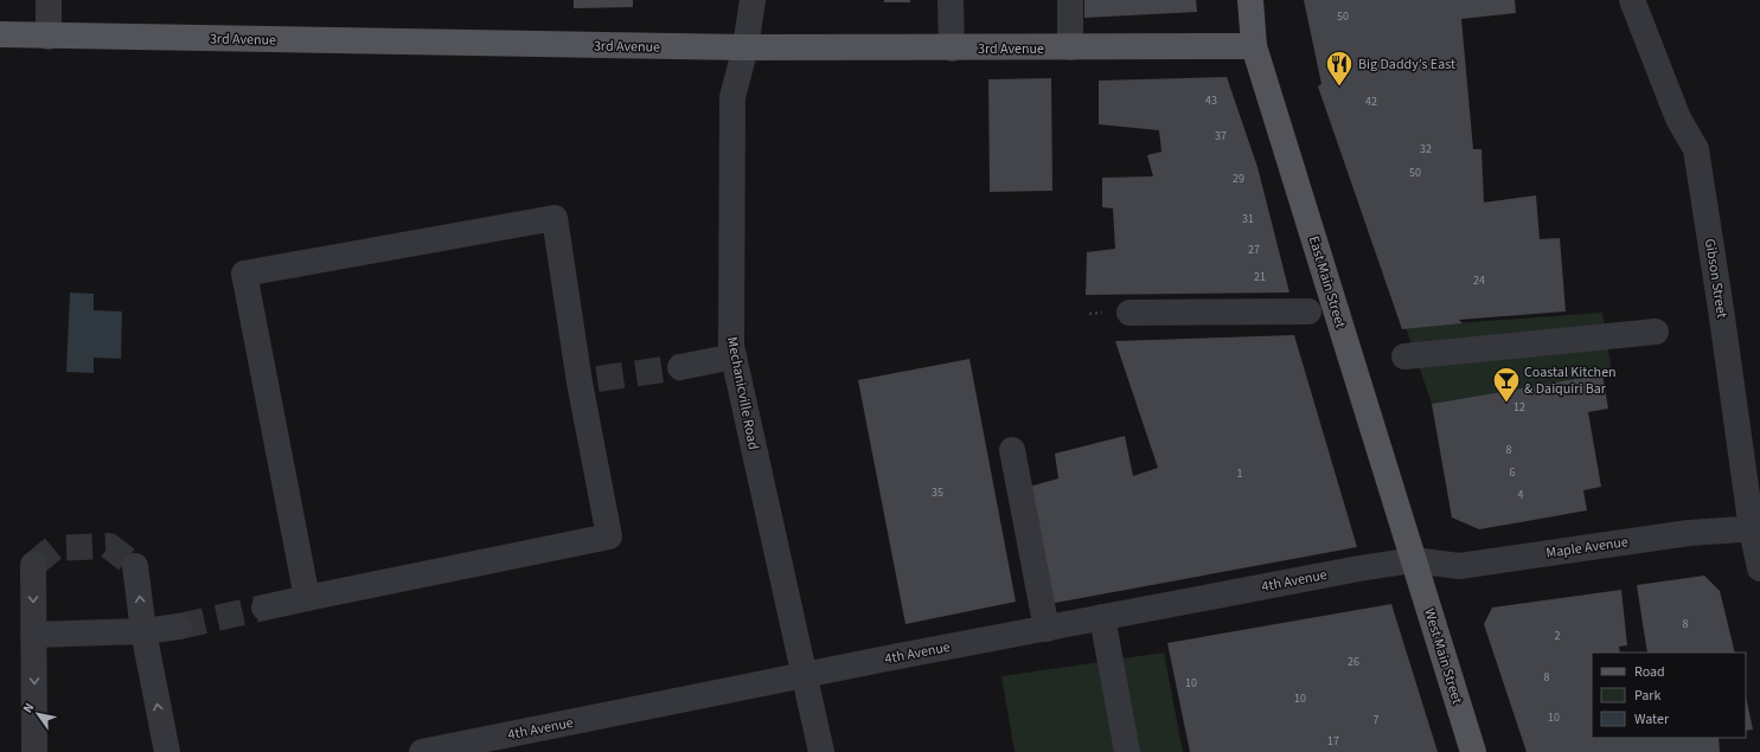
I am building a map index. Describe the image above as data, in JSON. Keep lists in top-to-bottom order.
{
  "streets": {
    "main road": ["3rd Avenue", "East Main Street", "West Main Street"],
    "street": [
      "Gibson Street",
      "Mechanicville Road",
      "Maple Avenue",
      "4th Avenue"
    ]
  },
  "crossings": [
    ["3rd Avenue", "East Main Street"],
    ["3rd Avenue", "Mechanicville Road"],
    ["Gibson Street", "Maple Avenue"],
    ["East Main Street", "Maple Avenue"],
    ["East Main Street", "4th Avenue"],
    ["East Main Street", "West Main Street"],
    ["Mechanicville Road", "4th Avenue"],
    ["Maple Avenue", "4th Avenue"],
    ["Maple Avenue", "West Main Street"],
    ["4th Avenue", "West Main Street"]
  ],
  "places": {
    "restaurant": ["Big Daddy’s East"],
    "bar": ["Coastal Kitchen & Daiquiri Bar"]
  },
  "house_numbers": [
    "50",
    "43",
    "42",
    "37",
    "32",
    "50",
    "29",
    "31",
    "27",
    "21",
    "24",
    "12",
    "8",
    "6",
    "1",
    "35",
    "4",
    "8",
    "2",
    "26",
    "8",
    "10",
    "10",
    "10",
    "7",
    "17"
  ],
  "legend": ["Road", "Park", "Water"],
  "north": "top left"
}
